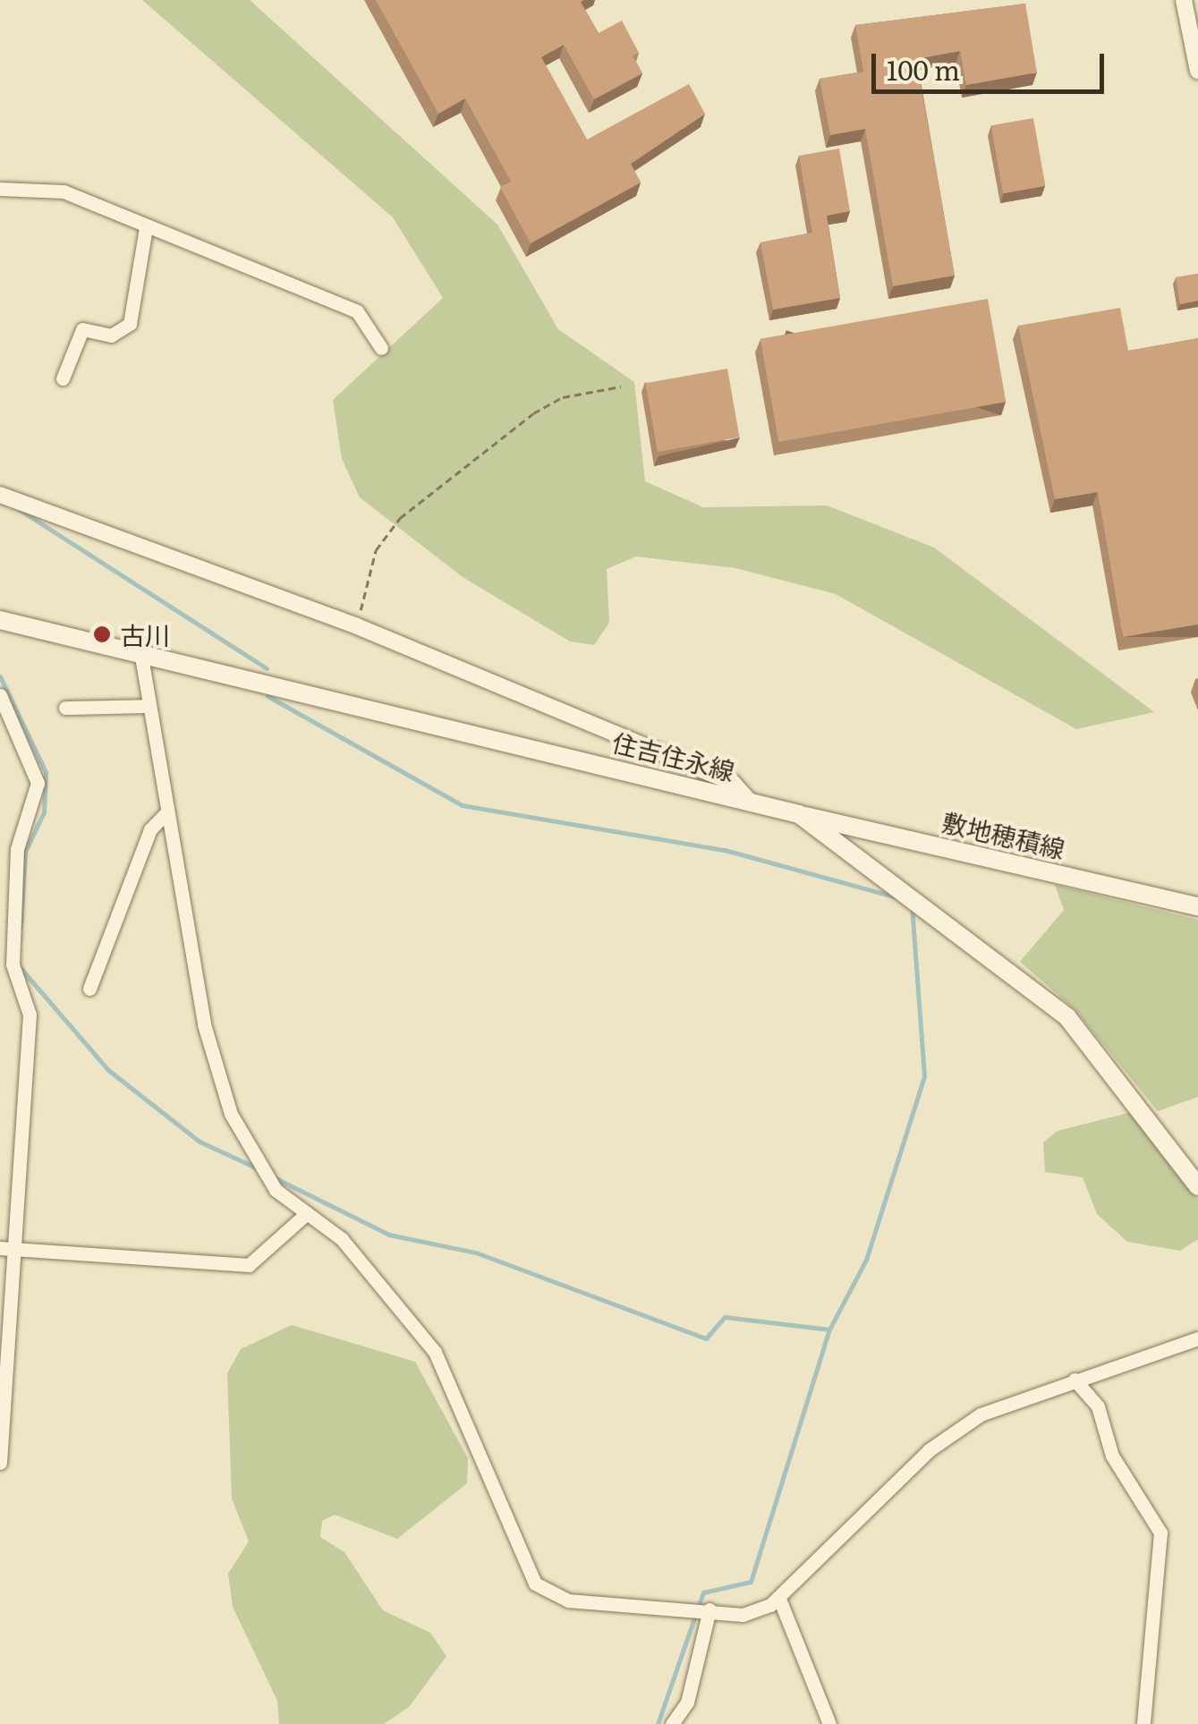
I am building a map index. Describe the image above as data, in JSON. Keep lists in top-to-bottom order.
{
  "streets": {
    "main road": ["住吉住永線", "敷地穂積線"]
  },
  "crossings": [
    ["住吉住永線", "敷地穂積線"]
  ],
  "places": ["古川"],
  "scale_bar": "100 m"
}
